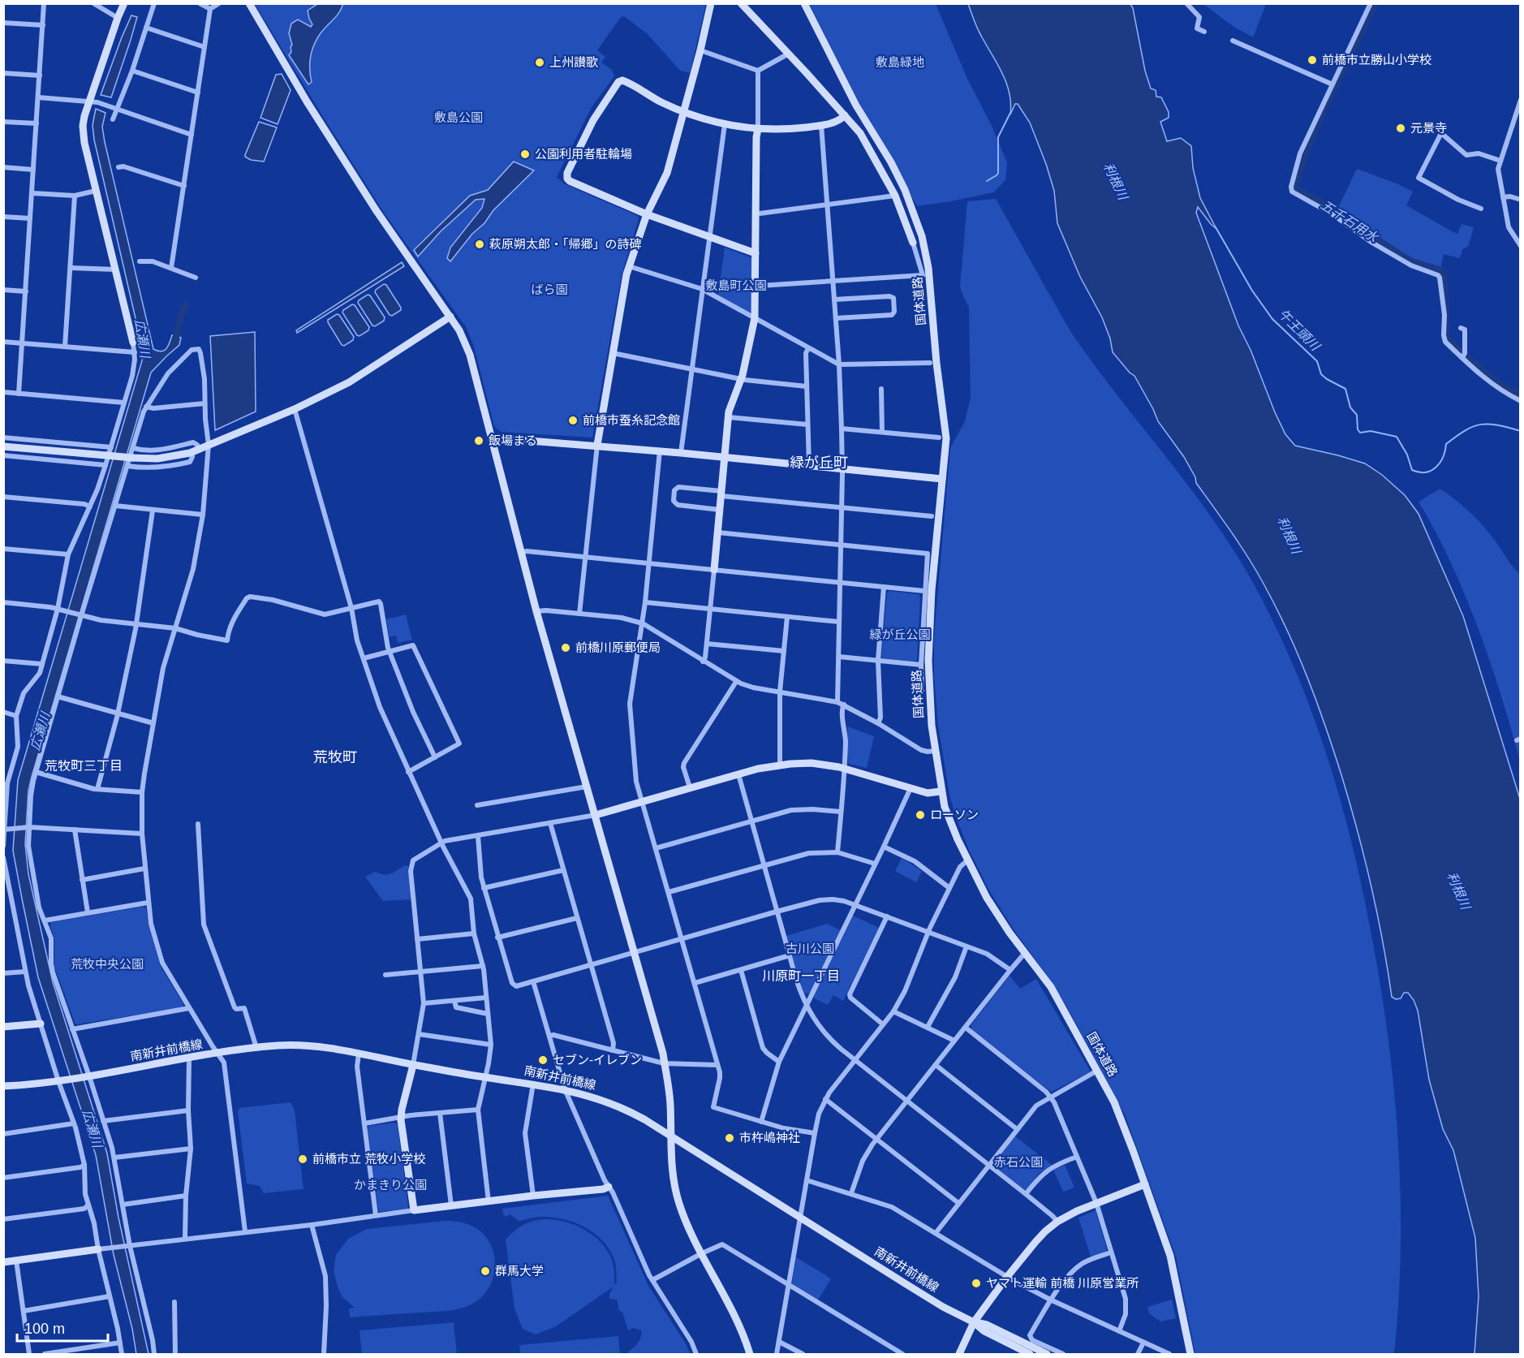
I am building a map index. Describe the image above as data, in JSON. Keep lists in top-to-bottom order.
{
  "streets": {
    "street": ["国体道路", "南新井前橋線"]
  },
  "districts": [
    "緑が丘町",
    "荒牧町",
    "荒牧町三丁目",
    "川原町一丁目"
  ],
  "water": [
    "利根川",
    "五千石用水",
    "午王頭川",
    "広瀬川"
  ],
  "parks": [
    "敷島緑地",
    "敷島公園",
    "敷島町公園",
    "ばら園",
    "緑が丘公園",
    "古川公園",
    "荒牧中央公園",
    "赤石公園",
    "かまきり公園"
  ],
  "places": [
    "前橋市立勝山小学校",
    "上州讃歌",
    "元景寺",
    "公園利用者駐輪場",
    "萩原朔太郎・「帰郷」の詩碑",
    "前橋市蚕糸記念館",
    "飯場まる",
    "前橋川原郵便局",
    "ローソン",
    "セブン-イレブン",
    "市杵嶋神社",
    "前橋市立 荒牧小学校",
    "群馬大学",
    "ヤマト運輸 前橋 川原営業所"
  ],
  "scale_bar": "100 m"
}
